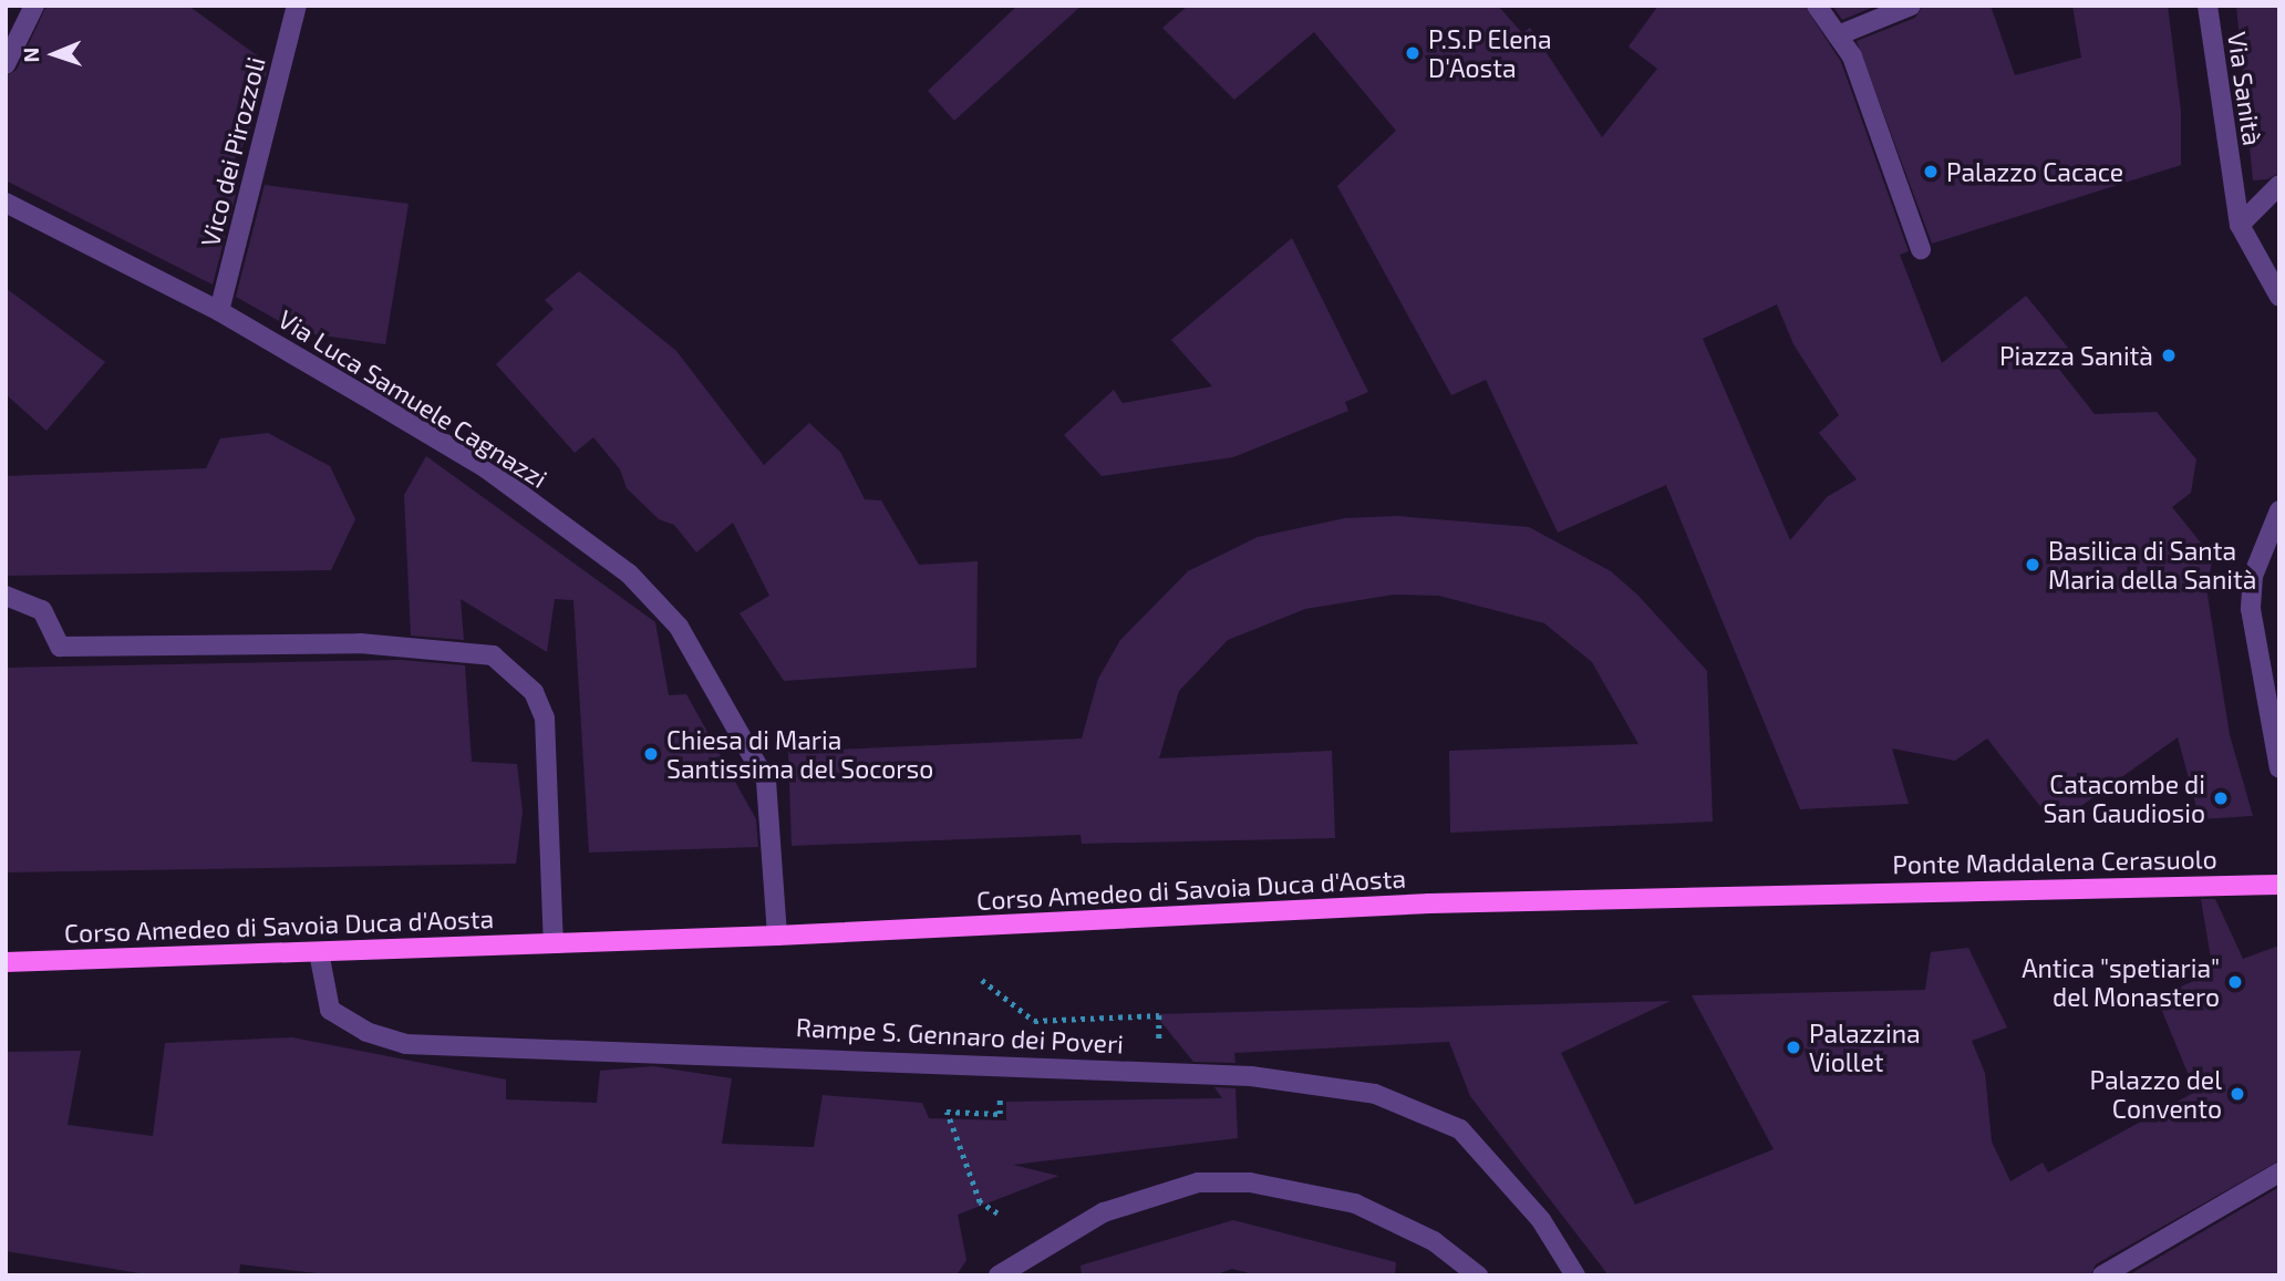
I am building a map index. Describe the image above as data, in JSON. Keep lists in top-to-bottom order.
{
  "streets": {
    "main road": ["Ponte Maddalena Cerasuolo", "Corso Amedeo di Savoia Duca d'Aosta"],
    "street": [
      "Via Sanità",
      "Vico dei Pirozzoli",
      "Via Luca Samuele Cagnazzi",
      "Rampe S. Gennaro dei Poveri"
    ]
  },
  "crossings": [
    ["Vico dei Pirozzoli", "Via Luca Samuele Cagnazzi"],
    ["Via Luca Samuele Cagnazzi", "Corso Amedeo di Savoia Duca d'Aosta"],
    ["Ponte Maddalena Cerasuolo", "Corso Amedeo di Savoia Duca d'Aosta"],
    ["Corso Amedeo di Savoia Duca d'Aosta", "Rampe S. Gennaro dei Poveri"]
  ],
  "places": [
    "P.S.P Elena D'Aosta",
    "Palazzo Cacace",
    "Piazza Sanità",
    "Basilica di Santa Maria della Sanità",
    "Chiesa di Maria Santissima del Socorso",
    "Catacombe di San Gaudiosio",
    "Antica \"spetiaria\" del Monastero",
    "Palazzina Viollet",
    "Palazzo del Convento"
  ],
  "north": "left"
}
